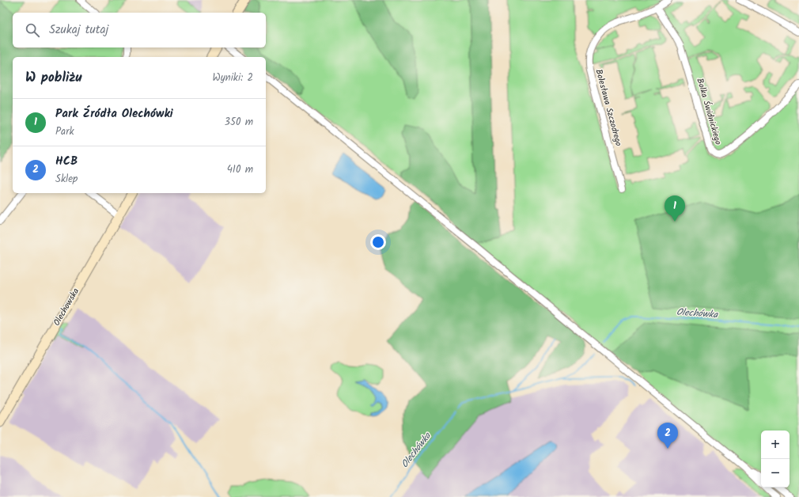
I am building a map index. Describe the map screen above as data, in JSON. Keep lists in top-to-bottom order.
{
  "streets": {
    "street": ["Bolesława Szczodrego", "Bolka Świdnickiego", "Olechowska"]
  },
  "crossings": [
    ["Bolesława Szczodrego", "Bolka Świdnickiego"]
  ],
  "water": ["Olechówka"],
  "page": {
    "search": "Szukaj tutaj",
    "heading": ["W pobliżu", "Wyniki: 2"],
    "list": [
      {
        "mark": "1",
        "name": "Park Źródła Olechówki",
        "note": "Park",
        "value": "350 m"
      },
      {
        "mark": "2",
        "name": "HCB",
        "note": "Sklep",
        "value": "410 m"
      }
    ],
    "pins": ["1", "2"],
    "map_buttons": ["+", "−"]
  }
}
